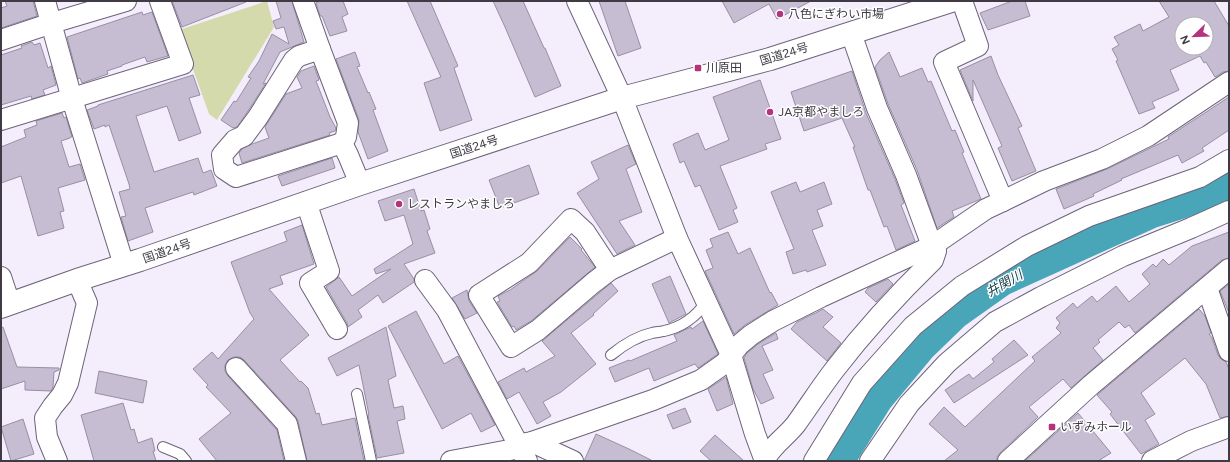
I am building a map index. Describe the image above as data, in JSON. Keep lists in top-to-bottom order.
{
  "streets": {
    "highway": ["国道24号"]
  },
  "water": ["井関川"],
  "places": {
    "other": ["八色にぎわい市場", "JA京都やましろ", "レストランやましろ"],
    "transit": ["川原田", "いずみホール"]
  },
  "north": "bottom left"
}
